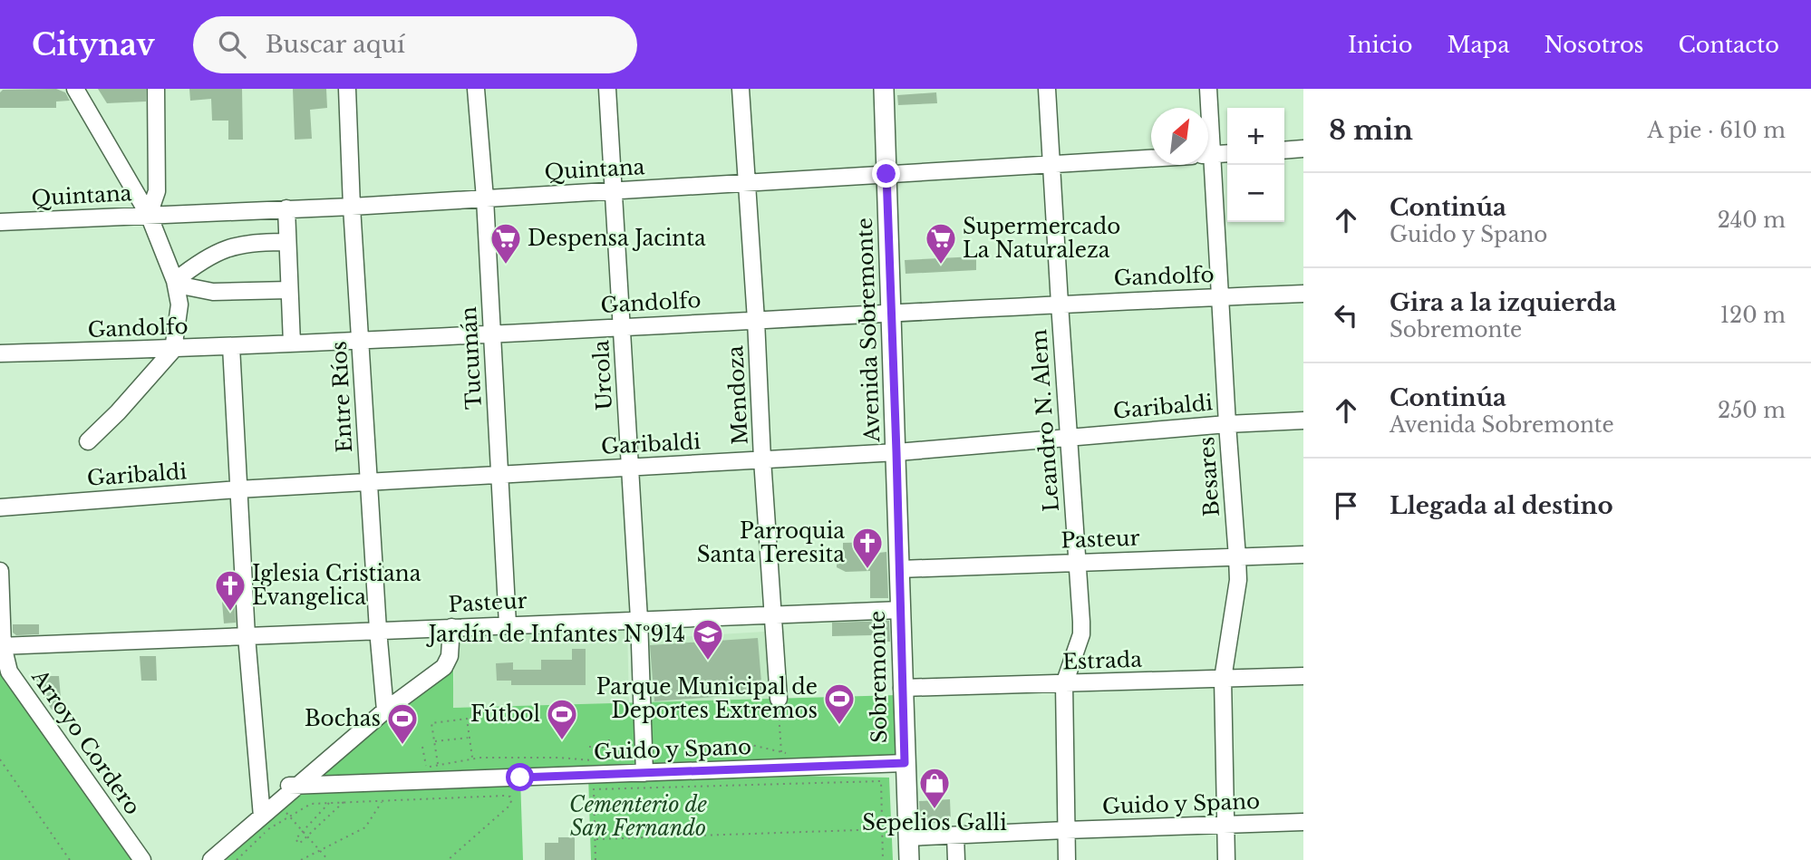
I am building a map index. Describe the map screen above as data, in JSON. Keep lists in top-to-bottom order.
{
  "streets": {
    "main road": ["Avenida Sobremonte", "Sobremonte"],
    "street": [
      "Quintana",
      "Gandolfo",
      "Tucumán",
      "Urcola",
      "Mendoza",
      "Entre Ríos",
      "Garibaldi",
      "Leandro N. Alem",
      "Besares",
      "Pasteur",
      "Estrada",
      "Arroyo Cordero",
      "Guido y Spano"
    ]
  },
  "crossings": [
    ["Quintana", "Avenida Sobremonte"],
    ["Quintana", "Tucumán"],
    ["Quintana", "Urcola"],
    ["Quintana", "Mendoza"],
    ["Quintana", "Entre Ríos"],
    ["Quintana", "Leandro N. Alem"],
    ["Gandolfo", "Avenida Sobremonte"],
    ["Gandolfo", "Tucumán"],
    ["Gandolfo", "Urcola"],
    ["Gandolfo", "Mendoza"],
    ["Gandolfo", "Entre Ríos"],
    ["Gandolfo", "Leandro N. Alem"],
    ["Gandolfo", "Besares"],
    ["Avenida Sobremonte", "Garibaldi"],
    ["Avenida Sobremonte", "Pasteur"],
    ["Avenida Sobremonte", "Sobremonte"],
    ["Tucumán", "Garibaldi"],
    ["Tucumán", "Pasteur"],
    ["Urcola", "Garibaldi"],
    ["Urcola", "Pasteur"],
    ["Urcola", "Guido y Spano"],
    ["Mendoza", "Garibaldi"],
    ["Mendoza", "Pasteur"],
    ["Entre Ríos", "Garibaldi"],
    ["Entre Ríos", "Pasteur"],
    ["Garibaldi", "Leandro N. Alem"],
    ["Garibaldi", "Besares"],
    ["Leandro N. Alem", "Pasteur"],
    ["Leandro N. Alem", "Estrada"],
    ["Leandro N. Alem", "Guido y Spano"],
    ["Besares", "Pasteur"],
    ["Besares", "Estrada"],
    ["Besares", "Guido y Spano"],
    ["Pasteur", "Sobremonte"],
    ["Pasteur", "Arroyo Cordero"],
    ["Estrada", "Sobremonte"],
    ["Sobremonte", "Guido y Spano"]
  ],
  "parks": ["Cementerio de San Fernando"],
  "places": {
    "supermarket": ["Despensa Jacinta", "Supermercado La Naturaleza"],
    "church": ["Parroquia Santa Teresita", "Iglesia Cristiana Evangelica"],
    "school or university": ["Jardín de Infantes Nº914"],
    "sports": ["Parque Municipal de Deportes Extremos", "Fútbol", "Bochas"],
    "shop": ["Sepelios Galli"]
  },
  "north": "top right",
  "page": {
    "header": "Citynav",
    "search": "Buscar aquí",
    "nav": [
      "Inicio",
      "Mapa",
      "Nosotros",
      "Contacto"
    ],
    "heading": ["8 min", "A pie · 610 m"],
    "map_buttons": ["+", "−"],
    "list": [
      ["Continúa", "Guido y Spano", "240 m"],
      ["Gira a la izquierda", "Sobremonte", "120 m"],
      ["Continúa", "Avenida Sobremonte", "250 m"],
      "Llegada al destino"
    ]
  }
}
